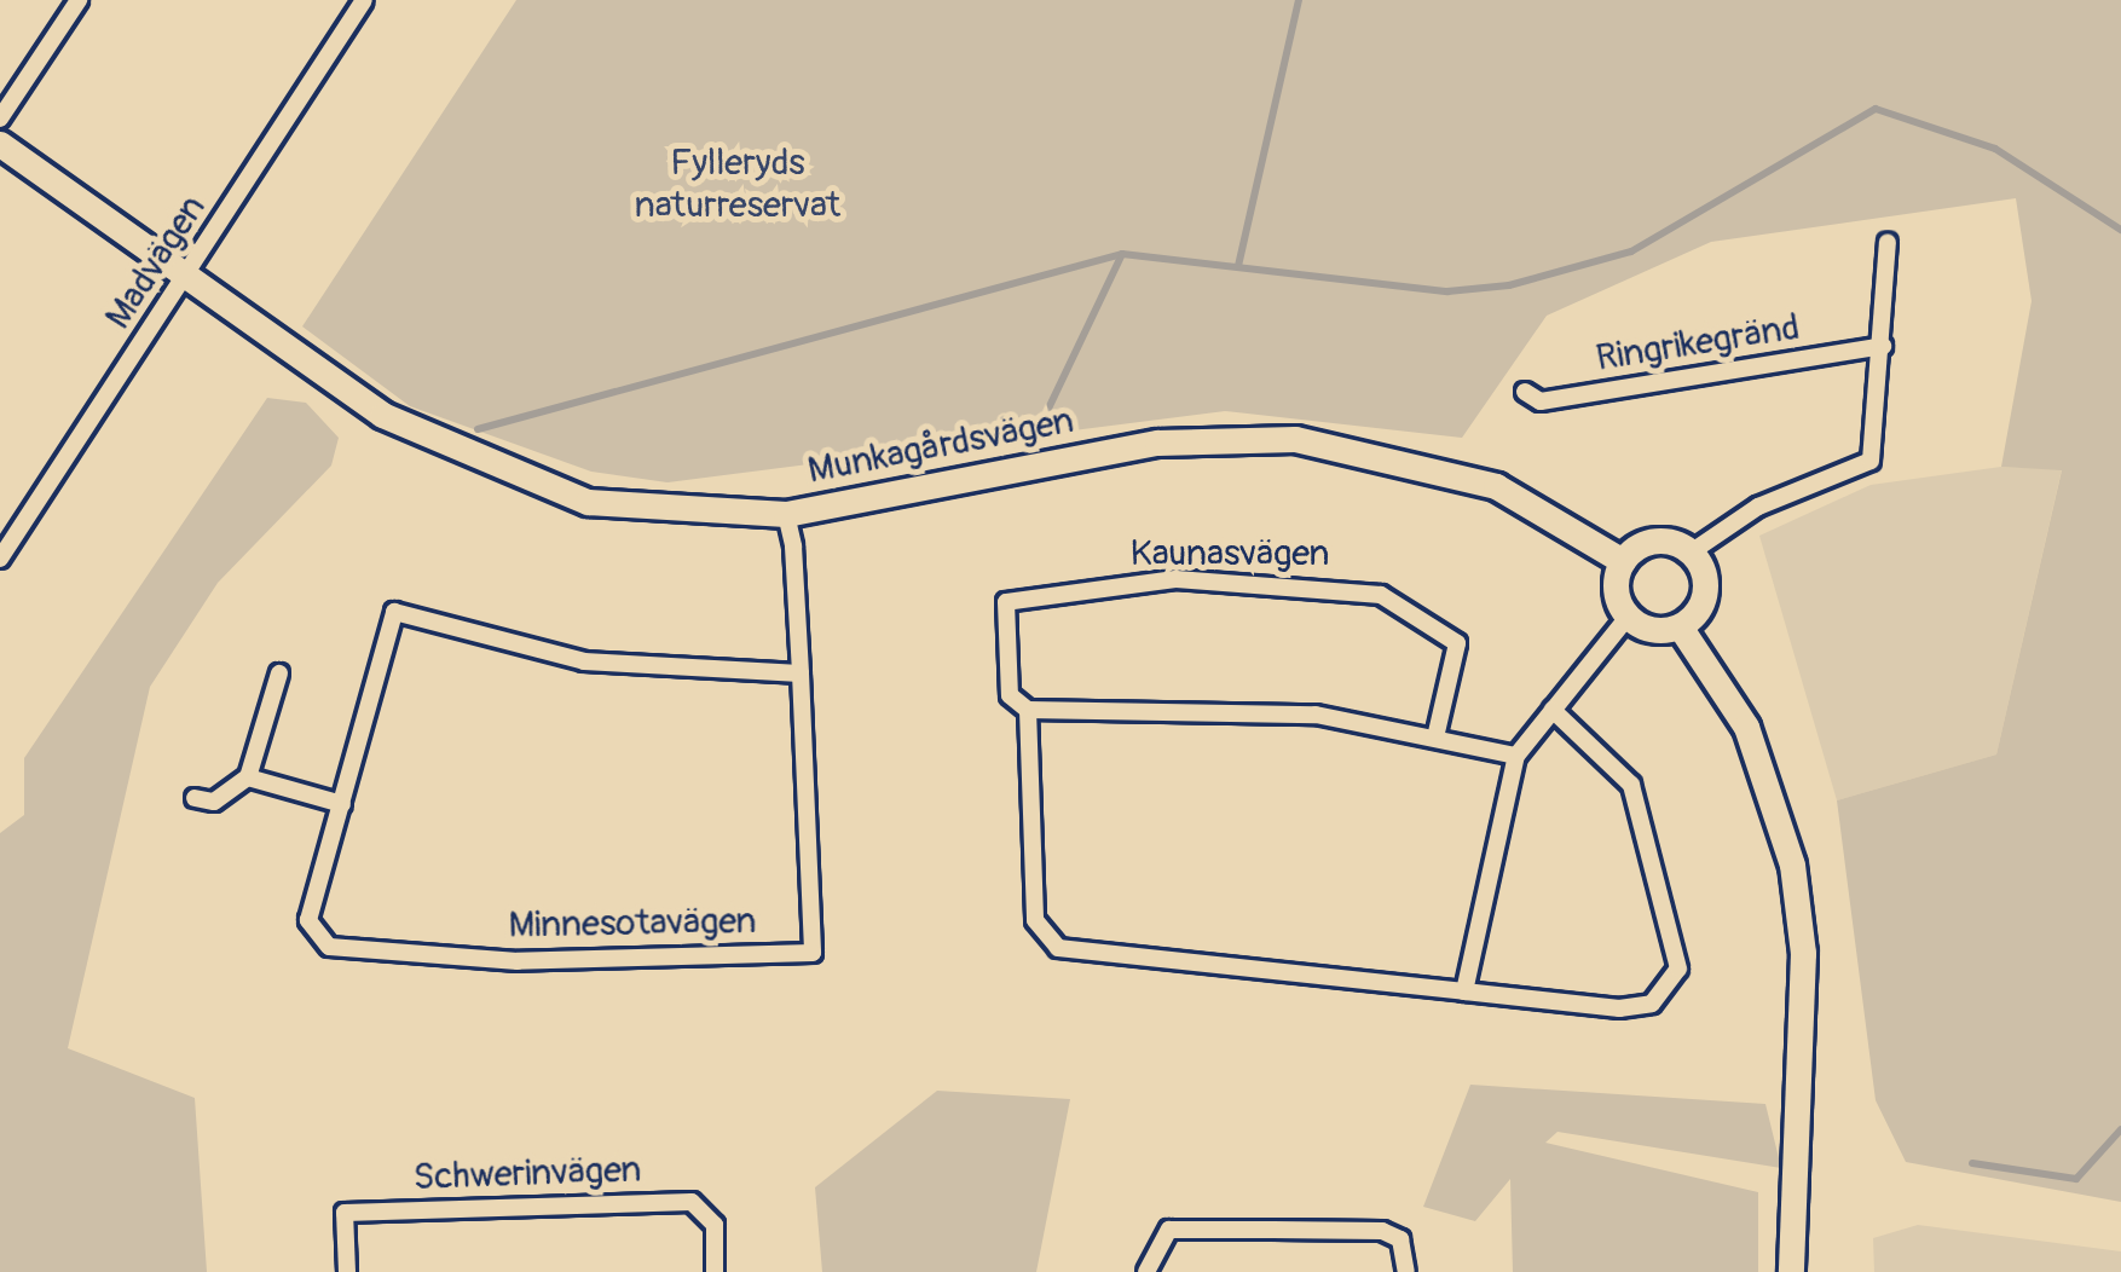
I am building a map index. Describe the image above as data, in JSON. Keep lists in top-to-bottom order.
{
  "streets": {
    "street": [
      "Madvägen",
      "Ringrikegränd",
      "Munkagårdsvägen",
      "Kaunasvägen",
      "Minnesotavägen",
      "Schwerinvägen"
    ]
  },
  "crossings": [
    ["Madvägen", "Munkagårdsvägen"],
    ["Munkagårdsvägen", "Minnesotavägen"]
  ],
  "parks": ["Fylleryds naturreservat"]
}
